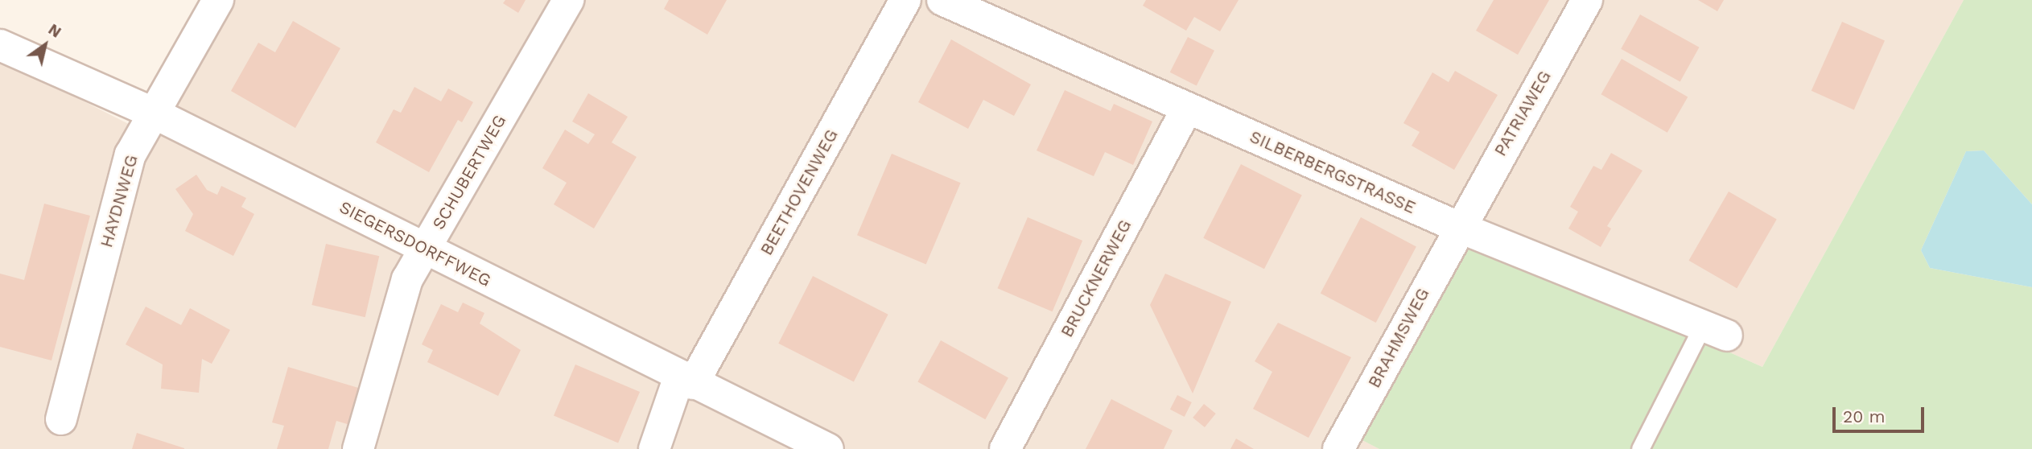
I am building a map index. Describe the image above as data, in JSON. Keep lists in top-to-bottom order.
{
  "streets": {
    "street": [
      "PATRIAWEG",
      "SCHUBERTWEG",
      "SILBERBERGSTRASSE",
      "BEETHOVENWEG",
      "HAYDNWEG",
      "SIEGERSDORFFWEG",
      "BRUCKNERWEG",
      "BRAHMSWEG"
    ]
  },
  "crossings": [
    ["PATRIAWEG", "SILBERBERGSTRASSE"],
    ["PATRIAWEG", "BRAHMSWEG"],
    ["SCHUBERTWEG", "SIEGERSDORFFWEG"],
    ["SILBERBERGSTRASSE", "BRUCKNERWEG"],
    ["SILBERBERGSTRASSE", "BRAHMSWEG"],
    ["BEETHOVENWEG", "SIEGERSDORFFWEG"],
    ["HAYDNWEG", "SIEGERSDORFFWEG"]
  ],
  "scale_bar": "20 m",
  "north": "top right"
}
